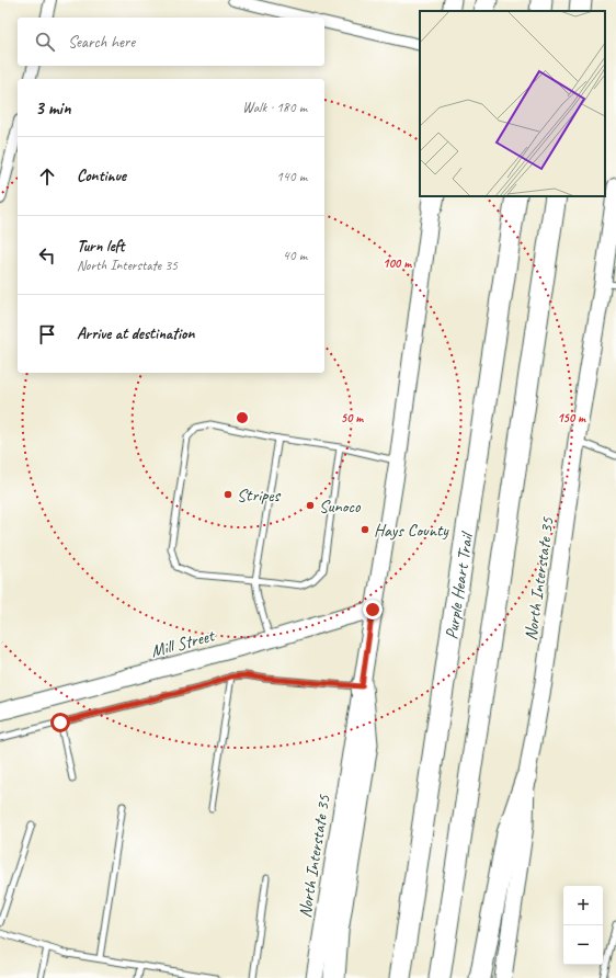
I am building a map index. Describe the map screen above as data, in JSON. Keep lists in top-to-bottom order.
{
  "streets": {
    "highway": ["Purple Heart Trail"],
    "main road": ["North Interstate 35", "Mill Street"]
  },
  "crossings": [
    ["North Interstate 35", "Mill Street"]
  ],
  "places": ["Stripes", "Sunoco", "Hays County"],
  "page": {
    "search": "Search here",
    "heading": ["3 min", "Walk · 180 m"],
    "list": [
      ["Continue", "140 m"],
      ["Turn left", "North Interstate 35", "40 m"],
      "Arrive at destination"
    ],
    "map_buttons": ["+", "−"]
  },
  "rings": ["100 m", "50 m", "150 m"]
}
